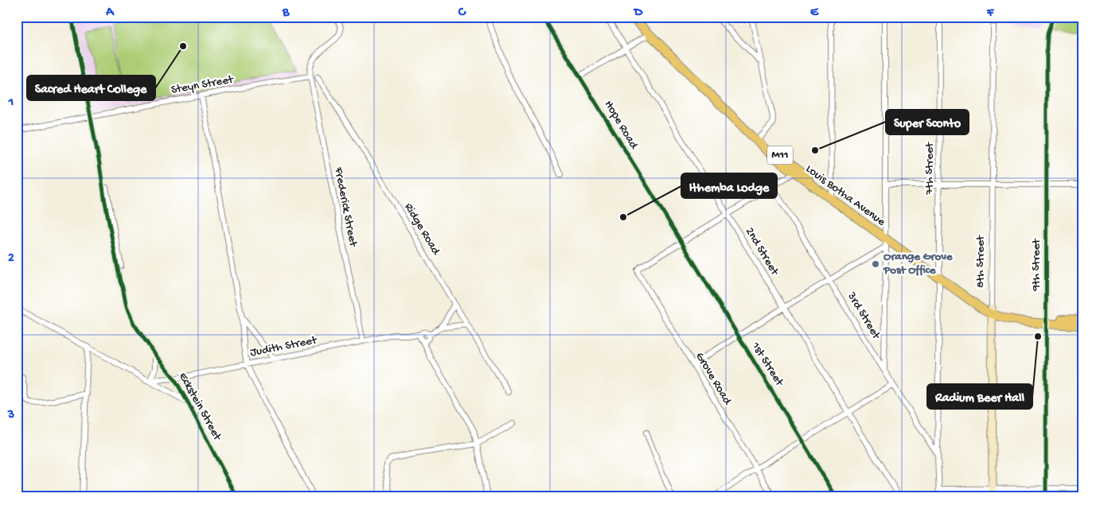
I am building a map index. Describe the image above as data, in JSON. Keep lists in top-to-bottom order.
{
  "streets": {
    "main road": ["M11", "Louis Botha Avenue", "8th Street"],
    "street": [
      "Steyn Street",
      "Hope Road",
      "7th Street",
      "Frederick Street",
      "Ridge Road",
      "2nd Street",
      "9th Street",
      "3rd Street",
      "Judith Street",
      "1st Street",
      "Grove Road",
      "Eckstein Street"
    ]
  },
  "crossings": [
    ["Steyn Street", "Frederick Street"],
    ["Steyn Street", "Eckstein Street"],
    ["Hope Road", "1st Street"],
    ["Hope Road", "Grove Road"],
    ["7th Street", "Louis Botha Avenue"],
    ["7th Street", "3rd Street"],
    ["Louis Botha Avenue", "8th Street"],
    ["Louis Botha Avenue", "9th Street"],
    ["Frederick Street", "Judith Street"],
    ["Judith Street", "Eckstein Street"],
    ["1st Street", "Grove Road"]
  ],
  "places": [
    "Sacred Heart College",
    "Super Sconto",
    "Ithemba Lodge",
    "Orange Grove Post Office",
    "Radium Beer Hall"
  ],
  "grid": {
    "columns": [
      "A",
      "B",
      "C",
      "D",
      "E",
      "F"
    ],
    "rows": ["1", "2", "3"]
  }
}
